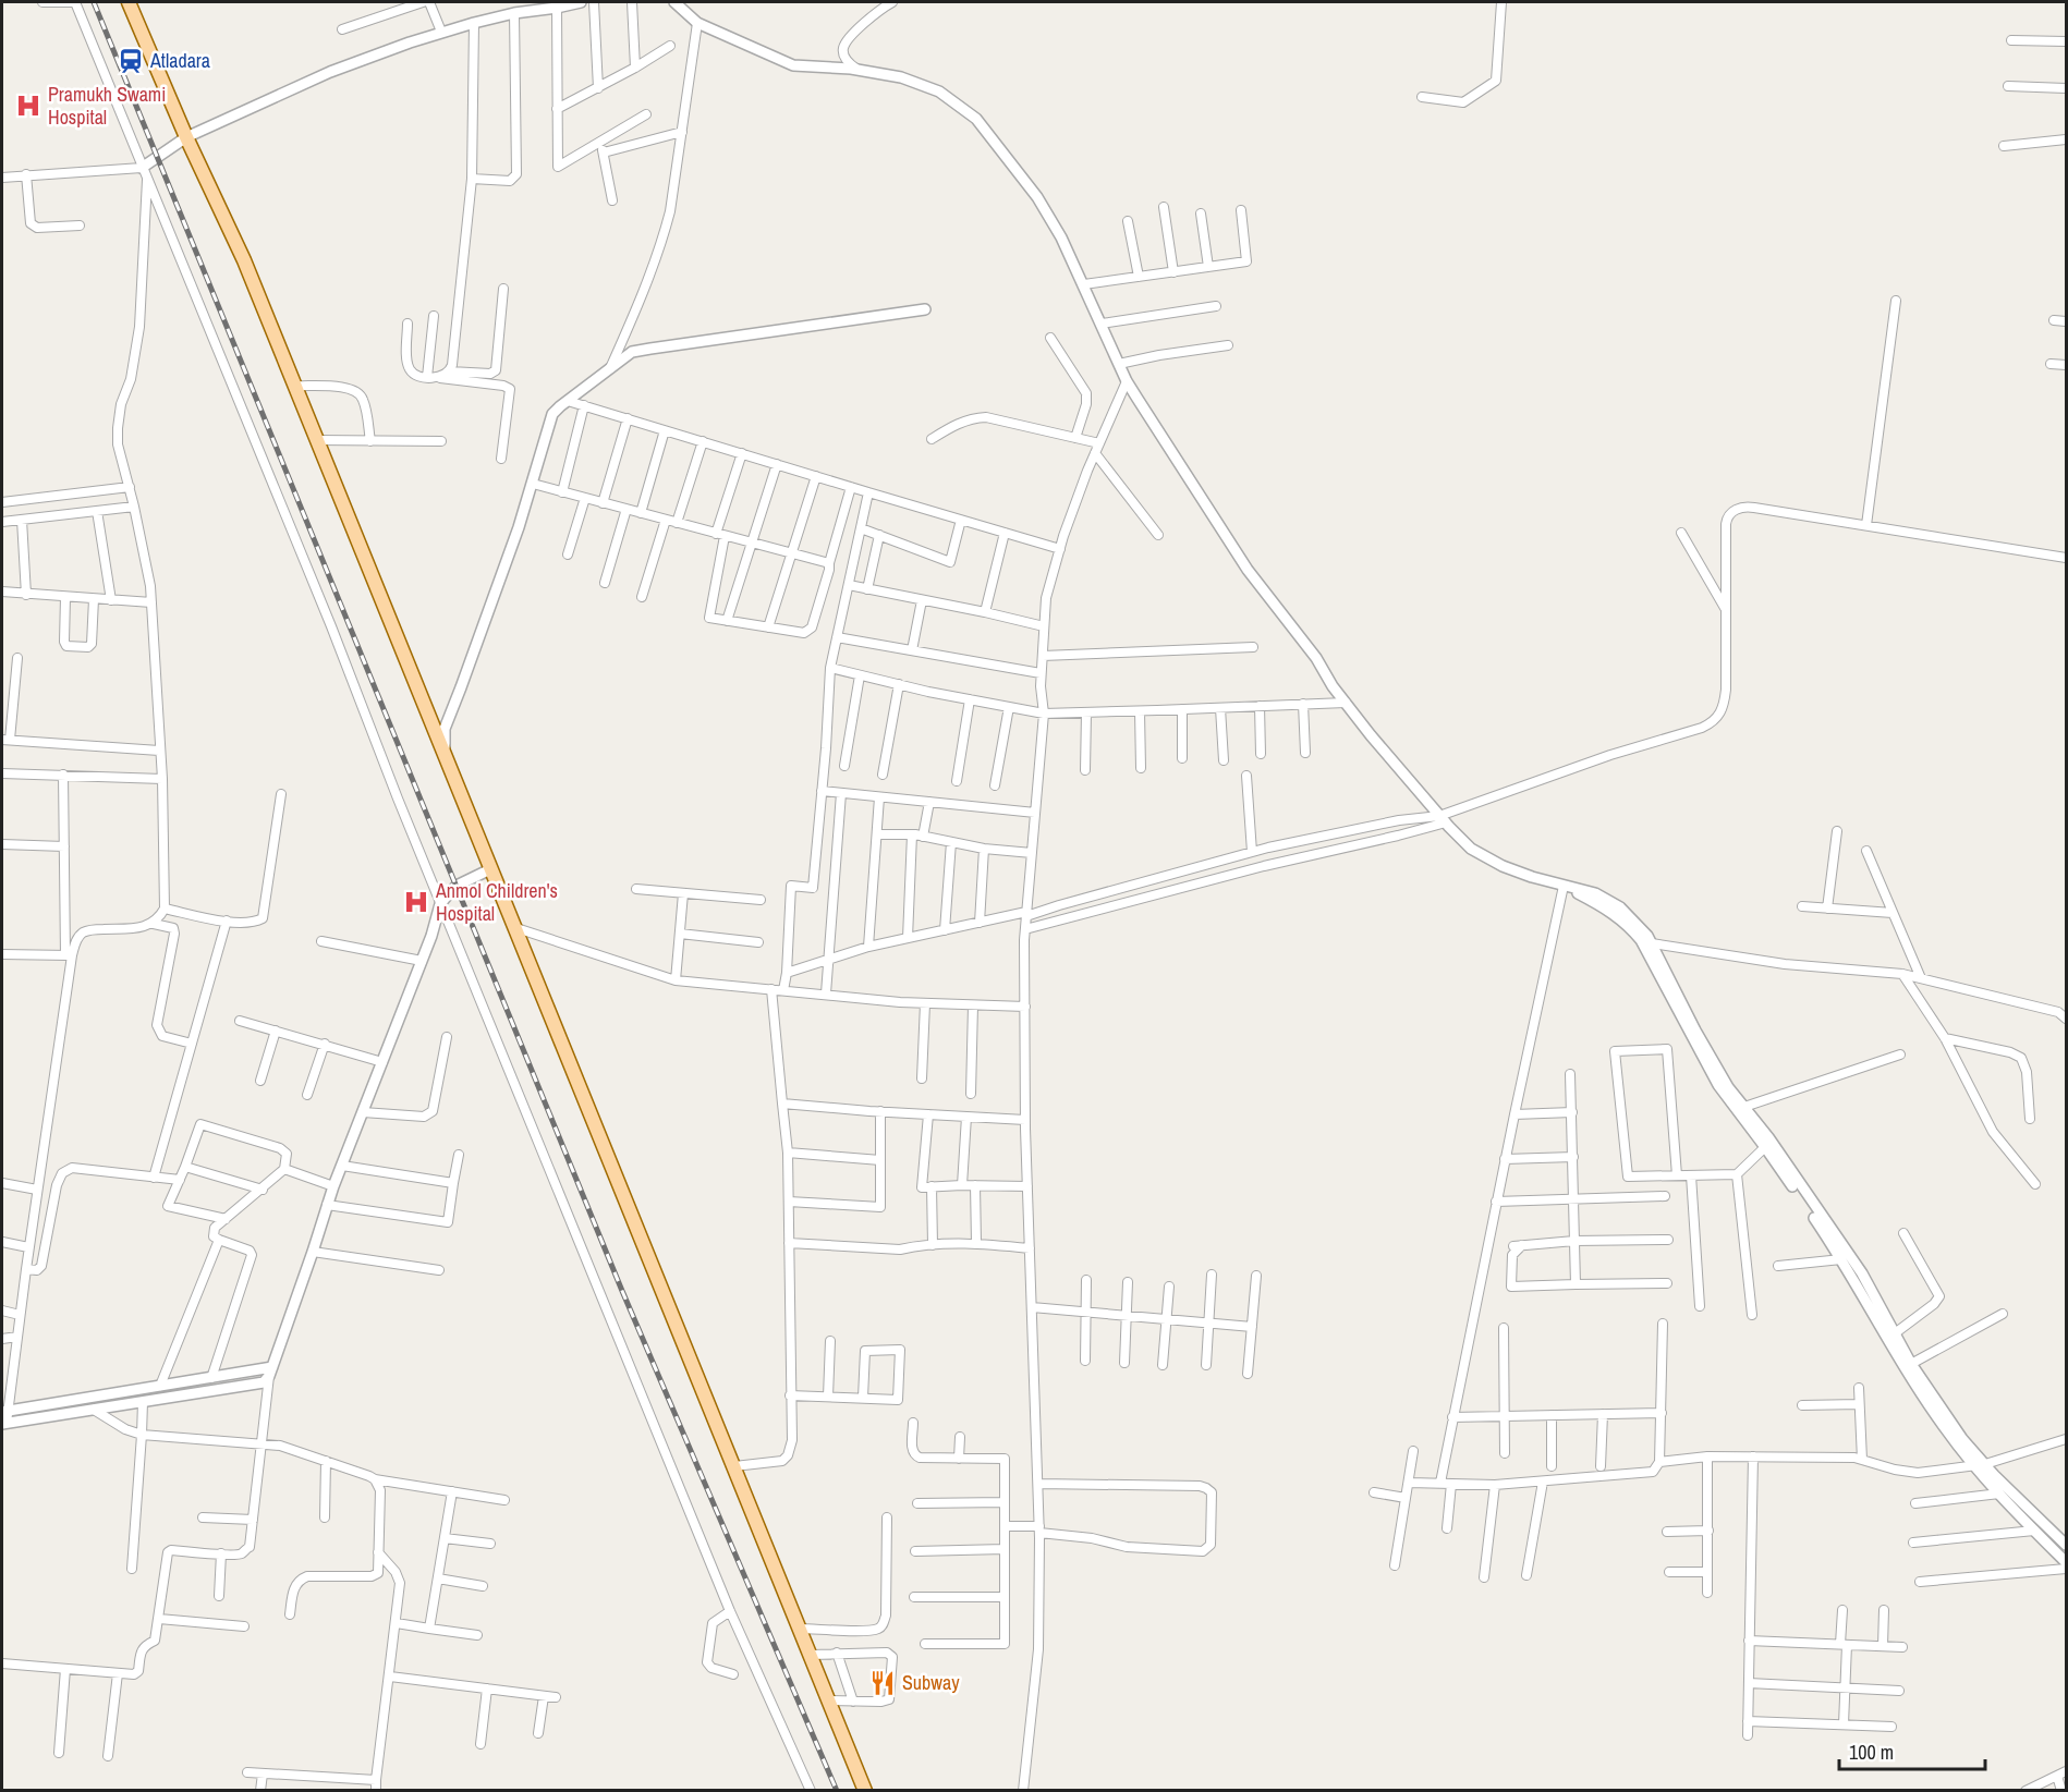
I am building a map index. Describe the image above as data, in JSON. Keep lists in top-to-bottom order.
{
  "places": {
    "station": ["Atladara"],
    "hospital": ["Pramukh Swami Hospital", "Anmol Children's Hospital"],
    "restaurant": ["Subway"]
  },
  "scale_bar": "100 m"
}
